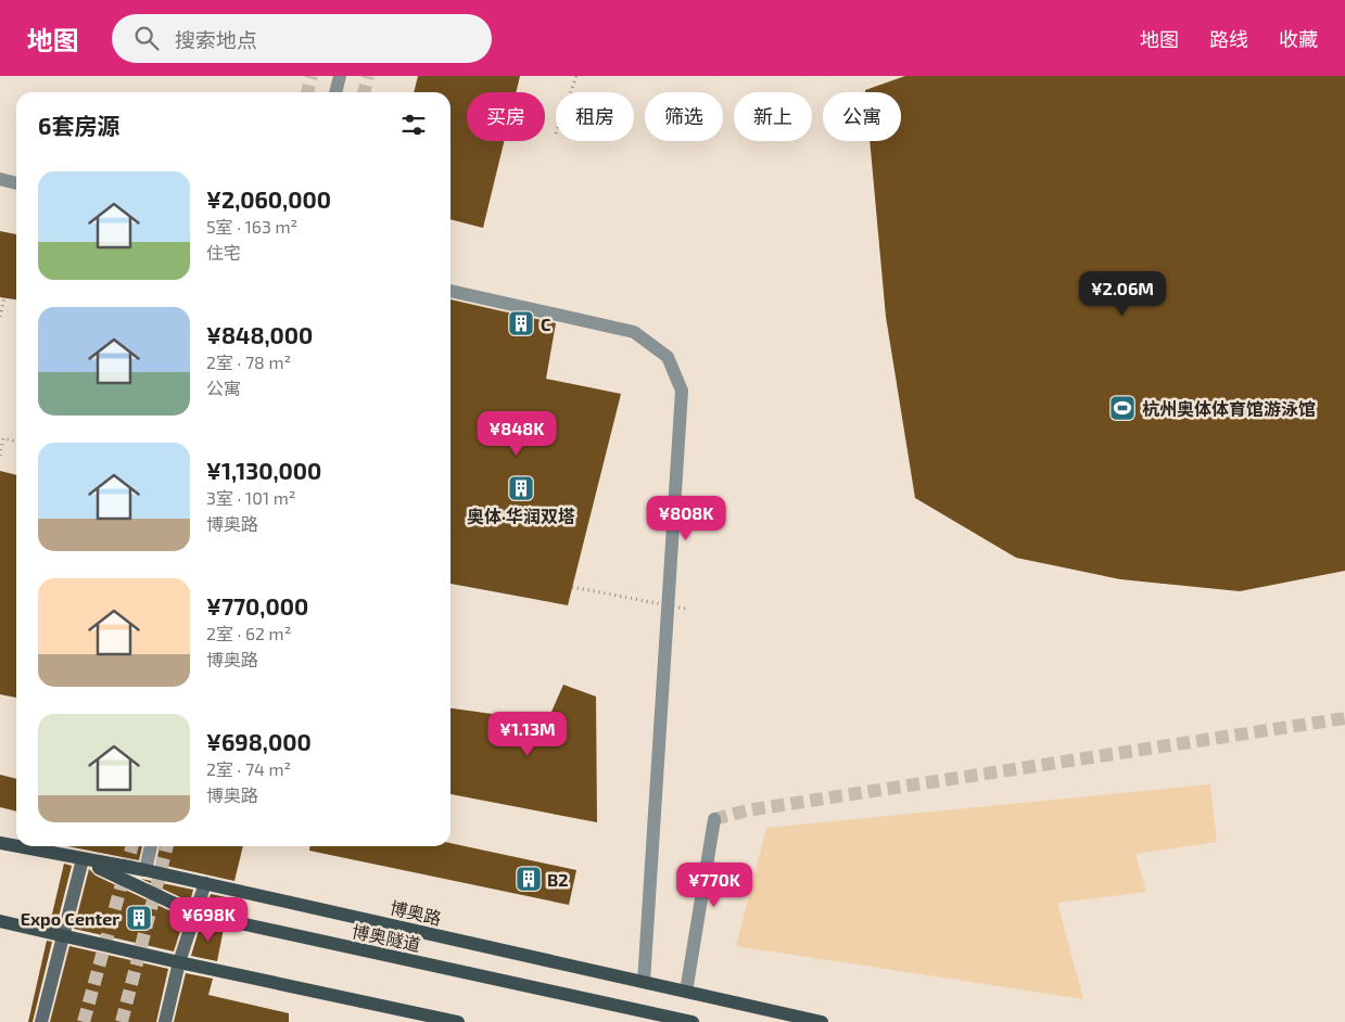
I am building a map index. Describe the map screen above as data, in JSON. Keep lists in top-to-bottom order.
{
  "streets": {
    "main road": ["博奥路", "博奥隧道"]
  },
  "crossings": [
    ["博奥路", "博奥隧道"]
  ],
  "places": {
    "building": [
      "C",
      "奥体·华润双塔",
      "B2",
      "Expo Center"
    ],
    "sports": ["杭州奥体体育馆游泳馆"]
  },
  "page": {
    "header": "地图",
    "search": "搜索地点",
    "nav": ["地图", "路线", "收藏"],
    "chip": [
      "买房",
      "租房",
      "筛选",
      "新上",
      "公寓"
    ],
    "heading": "6套房源",
    "list": [
      {
        "name": "¥2,060,000",
        "note": "5室 · 163 m² · 住宅"
      },
      {
        "name": "¥848,000",
        "note": "2室 · 78 m² · 公寓"
      },
      {
        "name": "¥1,130,000",
        "note": "3室 · 101 m² · 博奥路"
      },
      {
        "name": "¥770,000",
        "note": "2室 · 62 m² · 博奥路"
      },
      {
        "name": "¥698,000",
        "note": "2室 · 74 m² · 博奥路"
      }
    ],
    "price": [
      "¥2.06M",
      "¥848K",
      "¥808K",
      "¥1.13M",
      "¥770K",
      "¥698K"
    ]
  }
}
